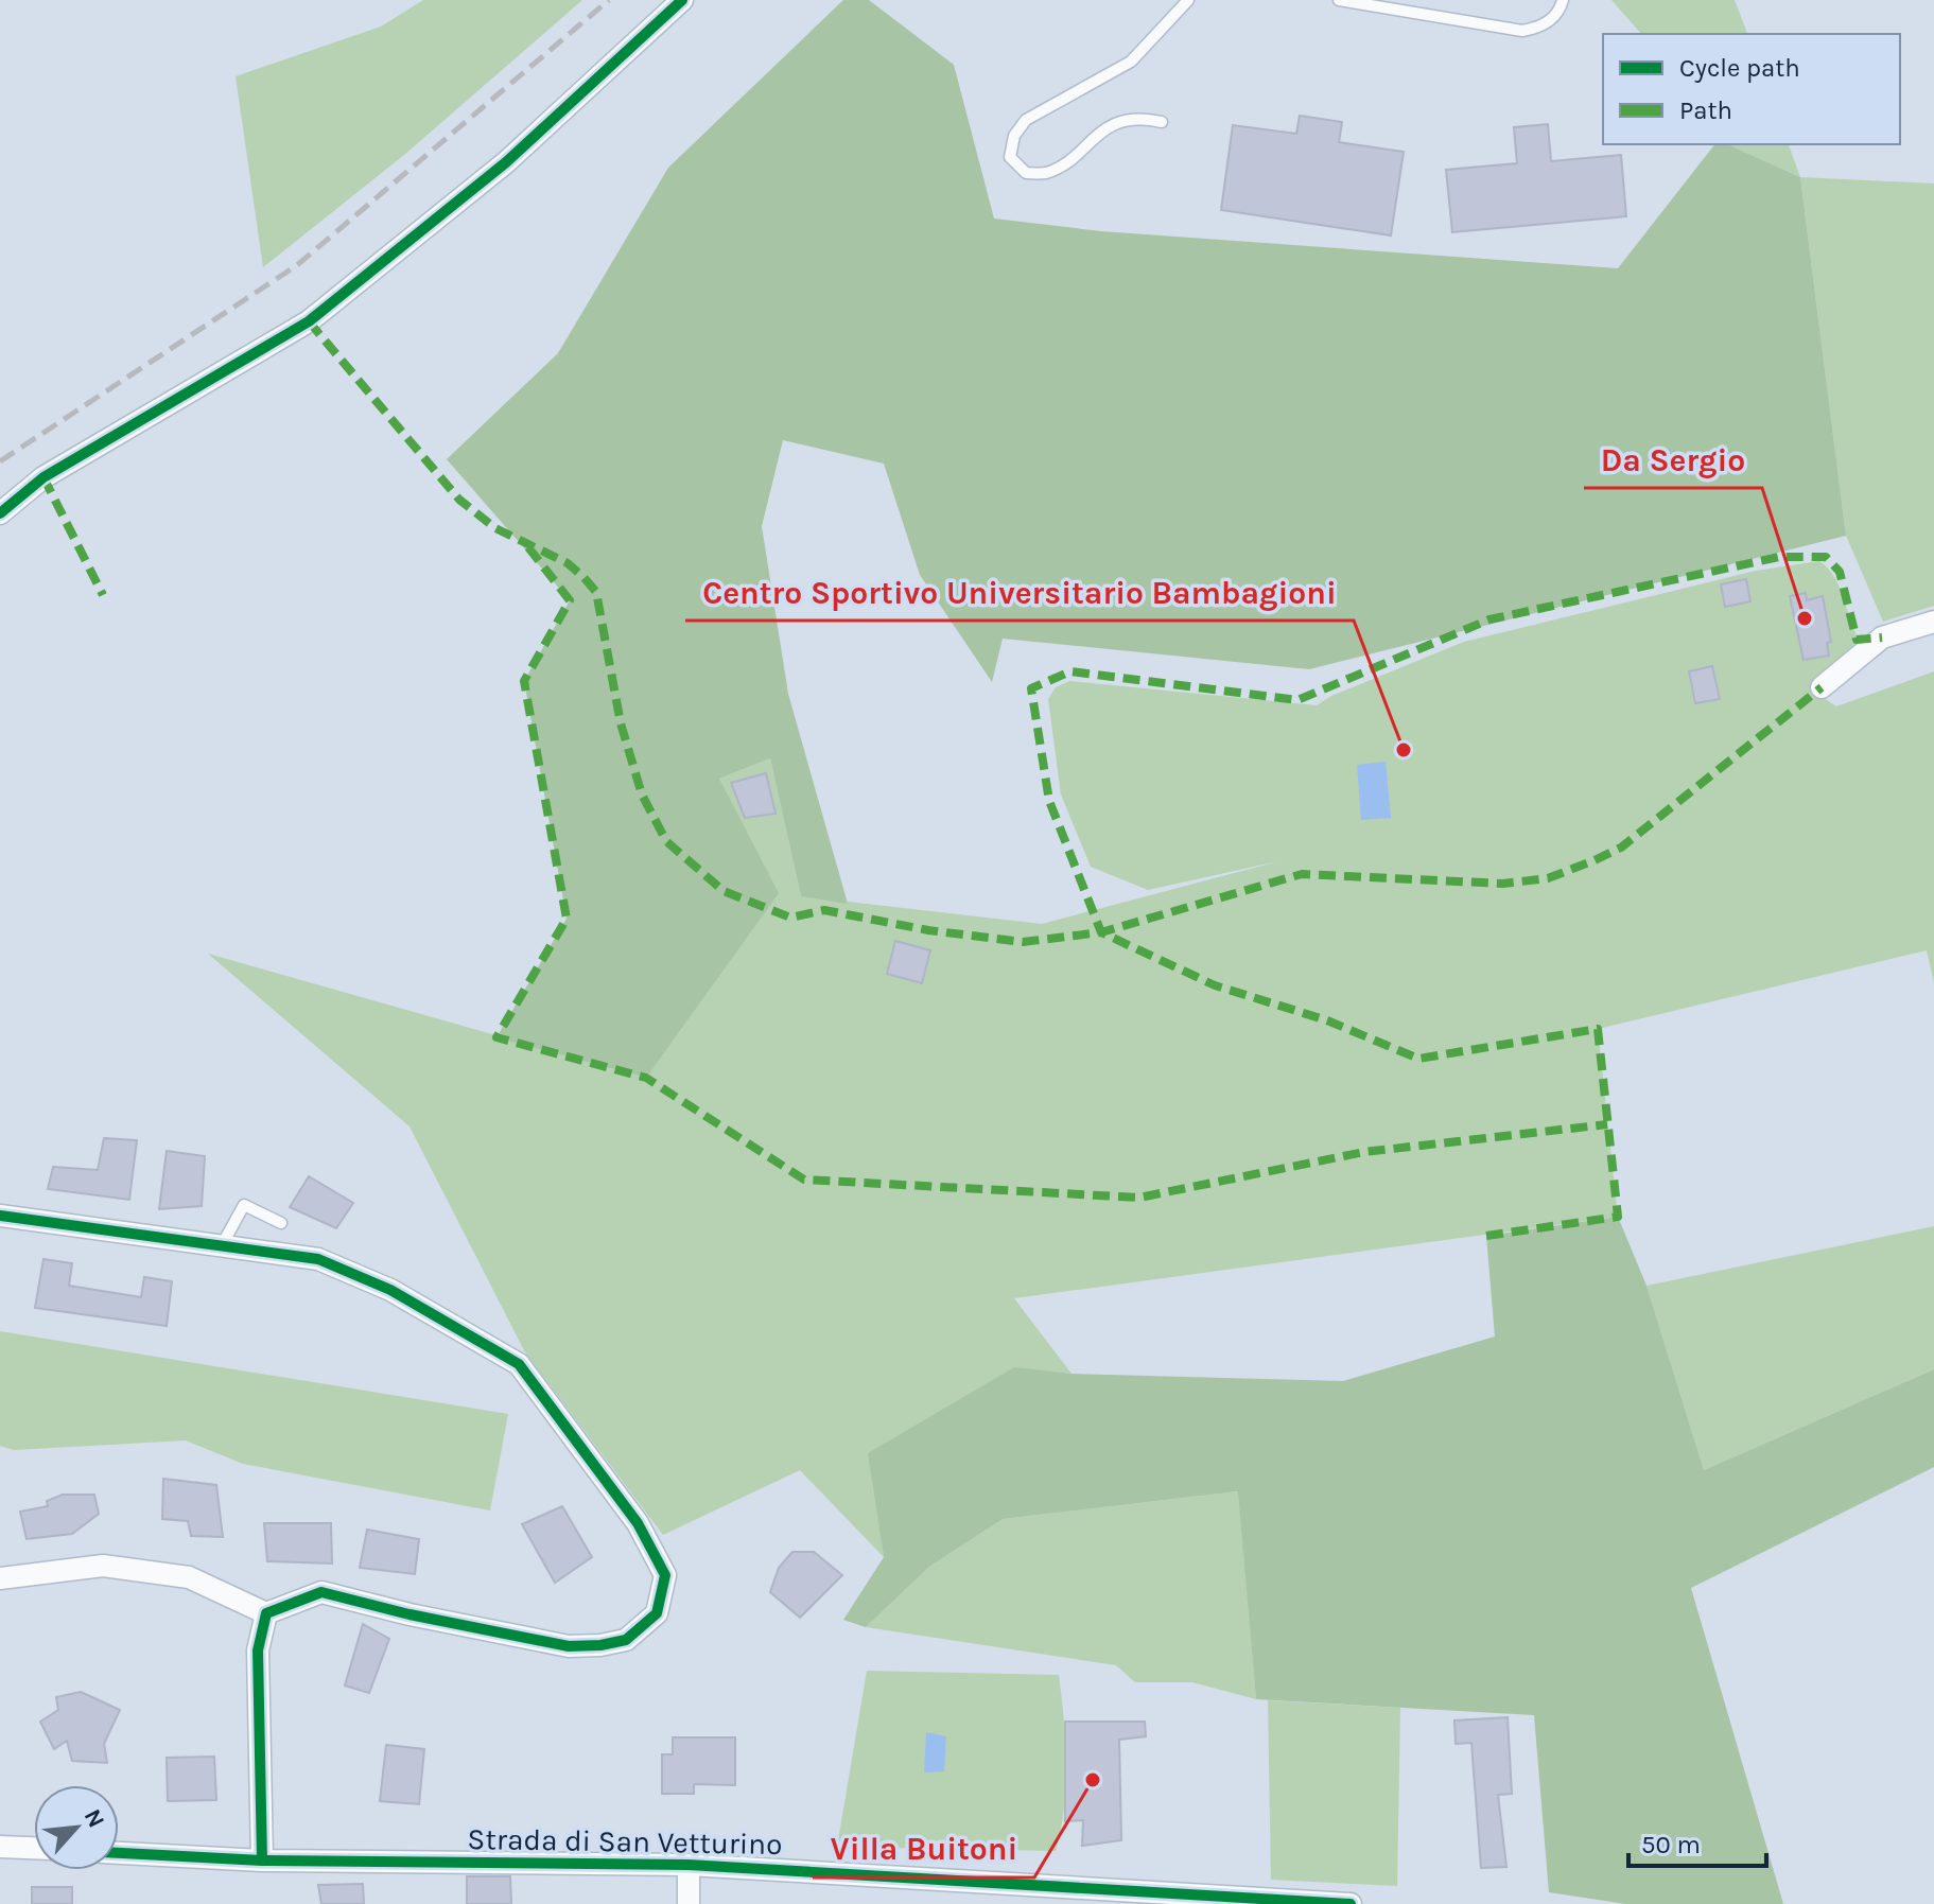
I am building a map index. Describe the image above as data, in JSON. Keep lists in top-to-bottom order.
{
  "streets": {
    "street": ["Strada di San Vetturino"]
  },
  "places": ["Da Sergio", "Centro Sportivo Universitario Bambagioni", "Villa Buitoni"],
  "legend": ["Cycle path", "Path"],
  "scale_bar": "50 m",
  "north": "top right"
}
